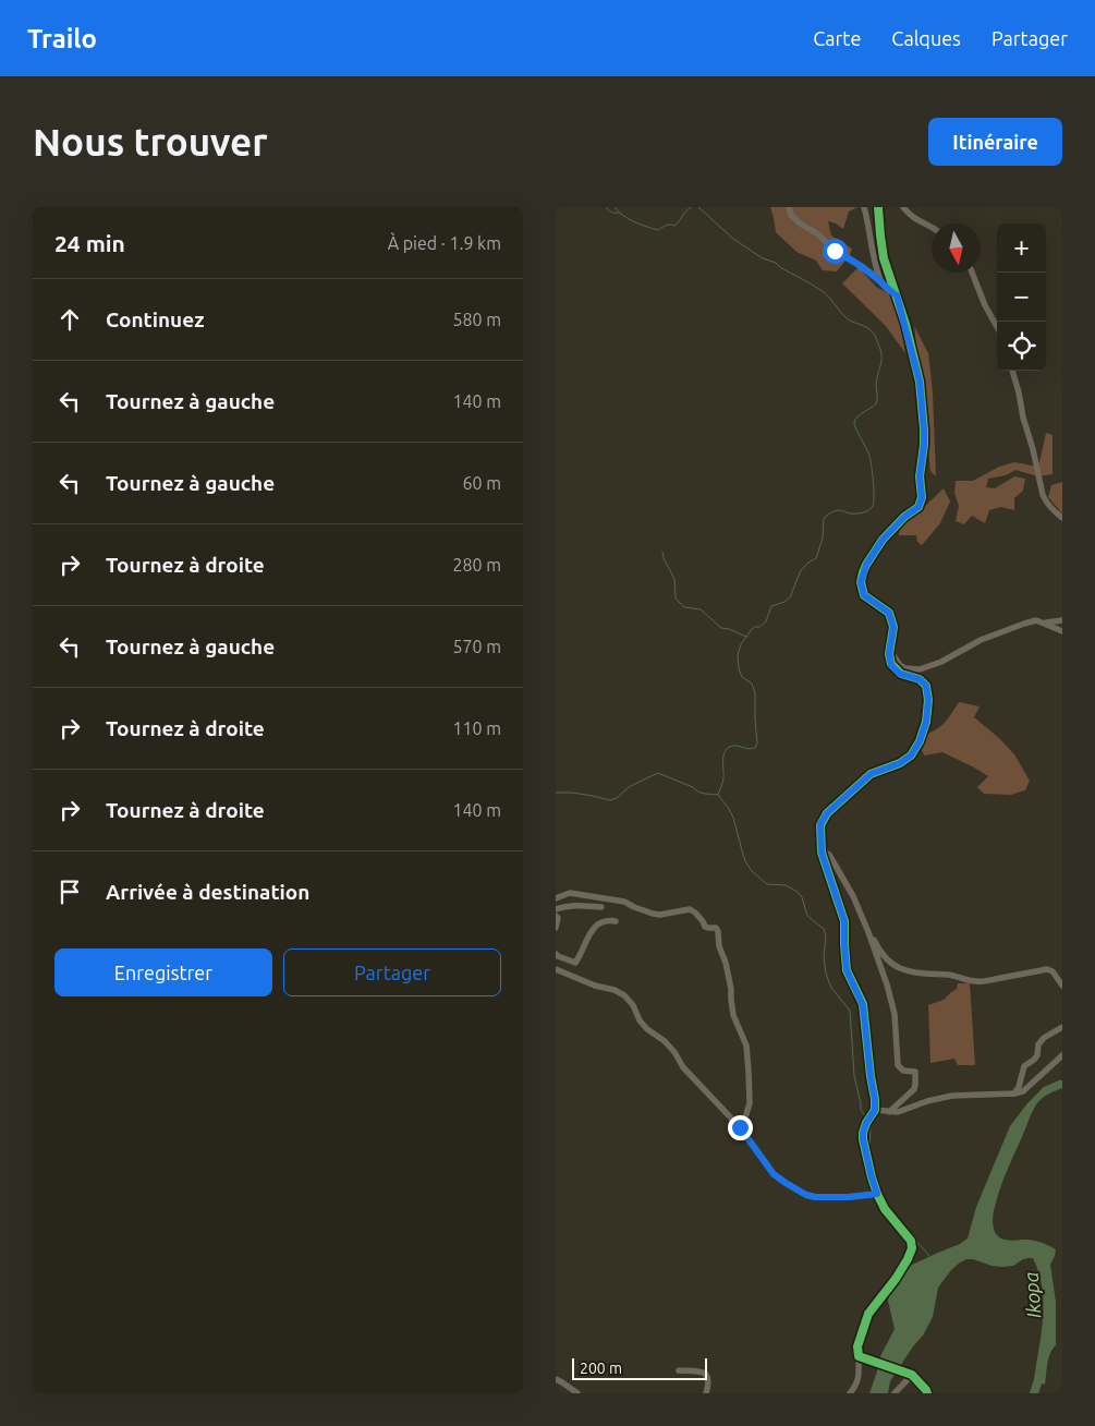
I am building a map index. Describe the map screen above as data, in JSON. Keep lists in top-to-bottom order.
{
  "water": ["Ikopa"],
  "scale_bar": "200 m",
  "north": "bottom",
  "page": {
    "header": "Trailo",
    "nav": ["Carte", "Calques", "Partager"],
    "buttons": [
      "Itinéraire",
      ["Enregistrer", "Partager"]
    ],
    "title": "Nous trouver",
    "heading": ["24 min", "À pied · 1.9 km"],
    "map_buttons": ["+", "−"],
    "list": [
      ["Continuez", "580 m"],
      ["Tournez à gauche", "140 m"],
      ["Tournez à gauche", "60 m"],
      ["Tournez à droite", "280 m"],
      ["Tournez à gauche", "570 m"],
      ["Tournez à droite", "110 m"],
      ["Tournez à droite", "140 m"],
      "Arrivée à destination"
    ],
    "scale": "200 m"
  }
}
